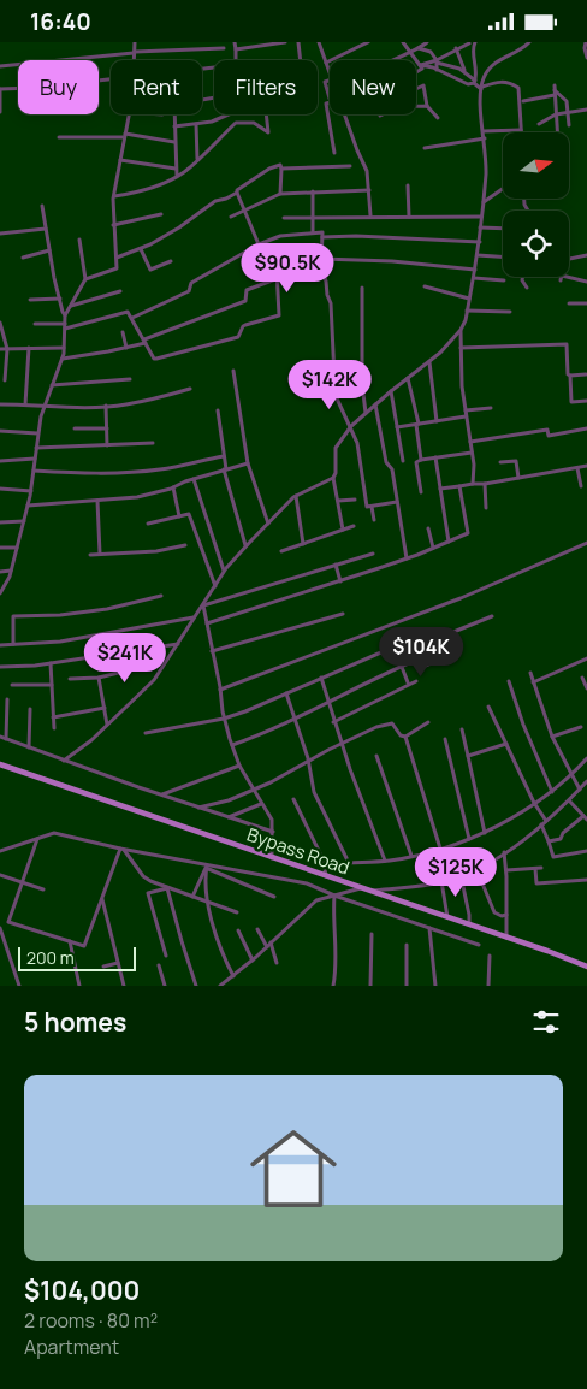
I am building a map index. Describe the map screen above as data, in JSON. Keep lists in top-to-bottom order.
{
  "streets": {
    "main road": ["Bypass Road"]
  },
  "scale_bar": "200 m",
  "north": "right",
  "page": {
    "status": "16:40",
    "chip": [
      "Buy",
      "Rent",
      "Filters",
      "New"
    ],
    "price": [
      "$90.5K",
      "$142K",
      "$104K",
      "$241K",
      "$125K"
    ],
    "scale": "200 m",
    "heading": "5 homes",
    "list": [
      {
        "name": "$104,000",
        "note": "2 rooms · 80 m² · Apartment"
      }
    ]
  }
}
